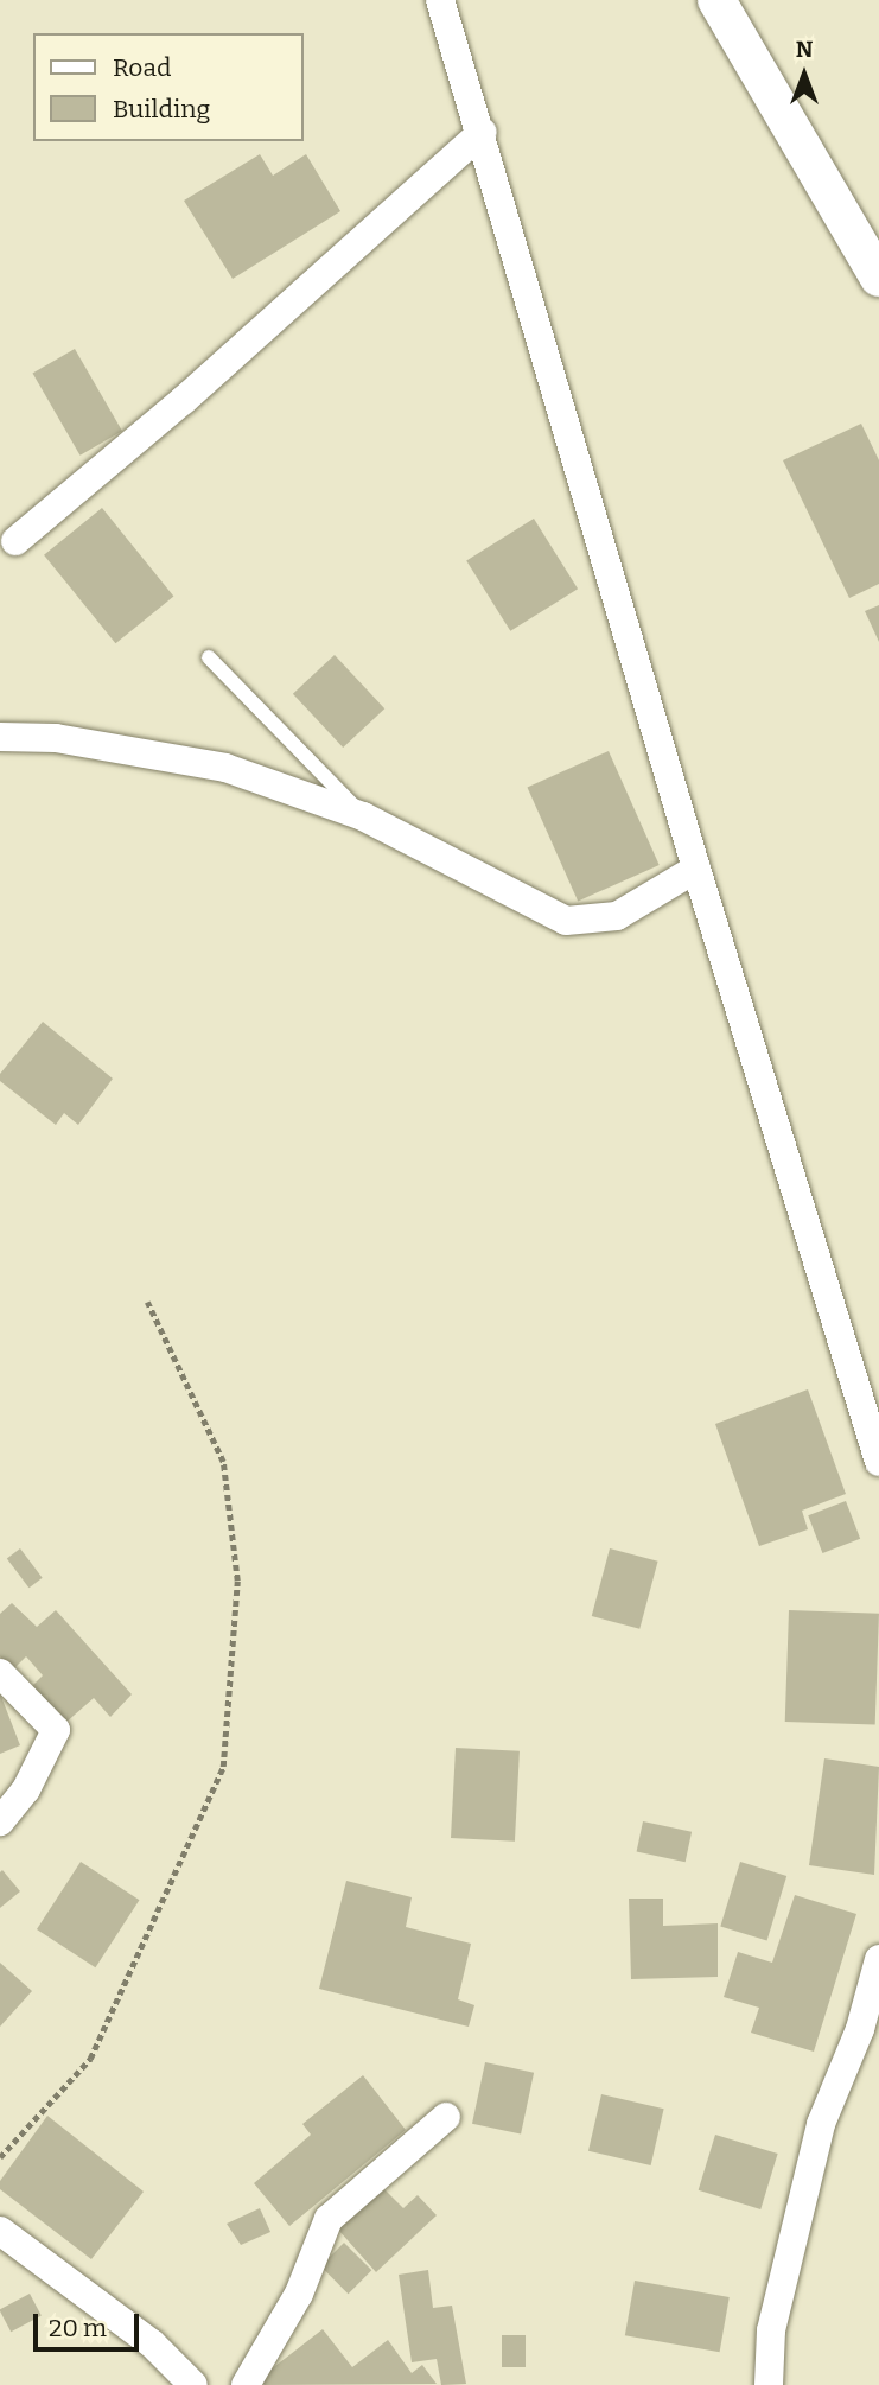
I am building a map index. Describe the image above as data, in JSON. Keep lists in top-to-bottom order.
{
  "legend": ["Road", "Building"],
  "scale_bar": "20 m",
  "north": "top"
}
